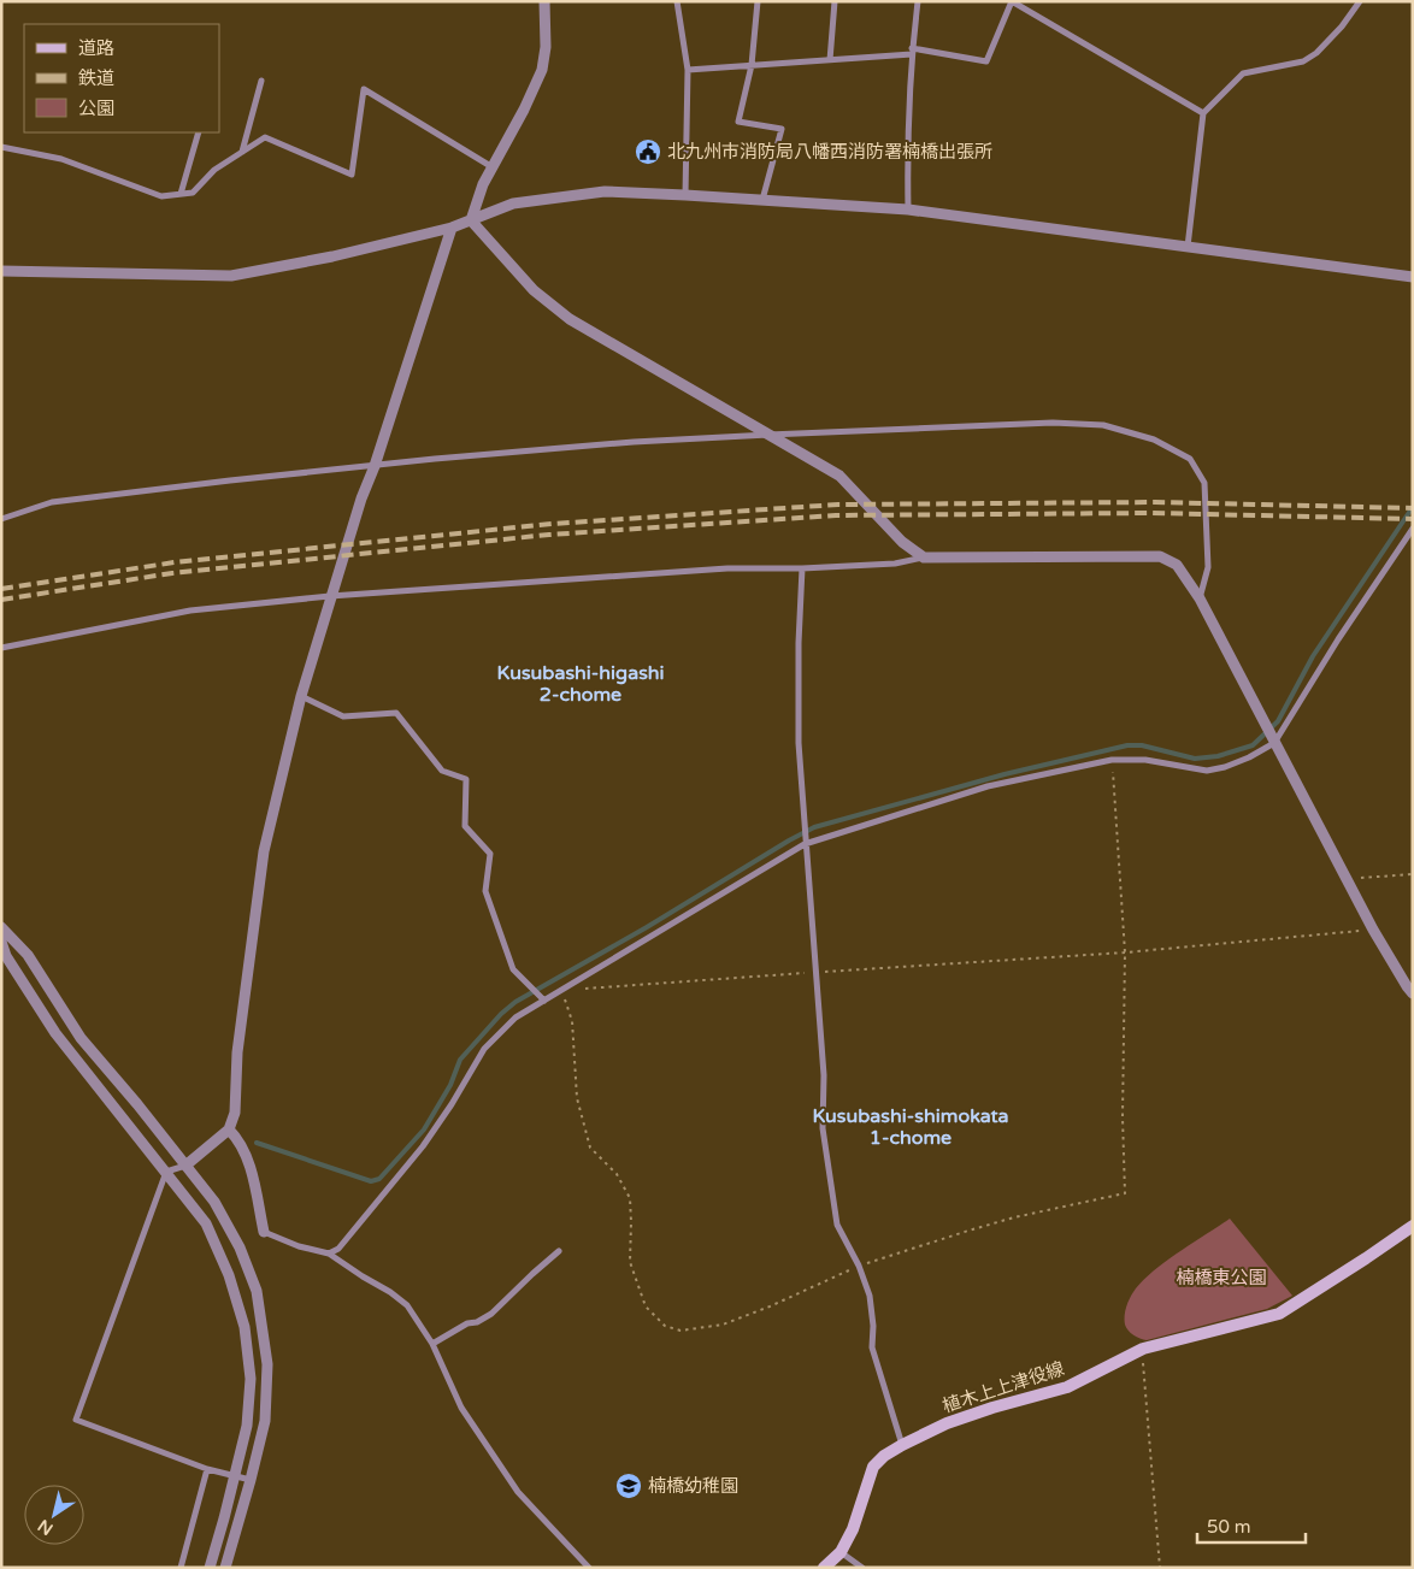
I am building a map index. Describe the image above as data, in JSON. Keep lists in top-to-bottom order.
{
  "streets": {
    "main road": ["植木上上津役線"]
  },
  "districts": ["Kusubashi-higashi 2-chome", "Kusubashi-shimokata 1-chome"],
  "parks": ["楠橋東公園"],
  "places": {
    "public building": ["北九州市消防局八幡西消防署楠橋出張所"],
    "school or university": ["楠橋幼稚園"]
  },
  "legend": ["道路", "鉄道", "公園"],
  "scale_bar": "50 m",
  "north": "bottom left"
}
